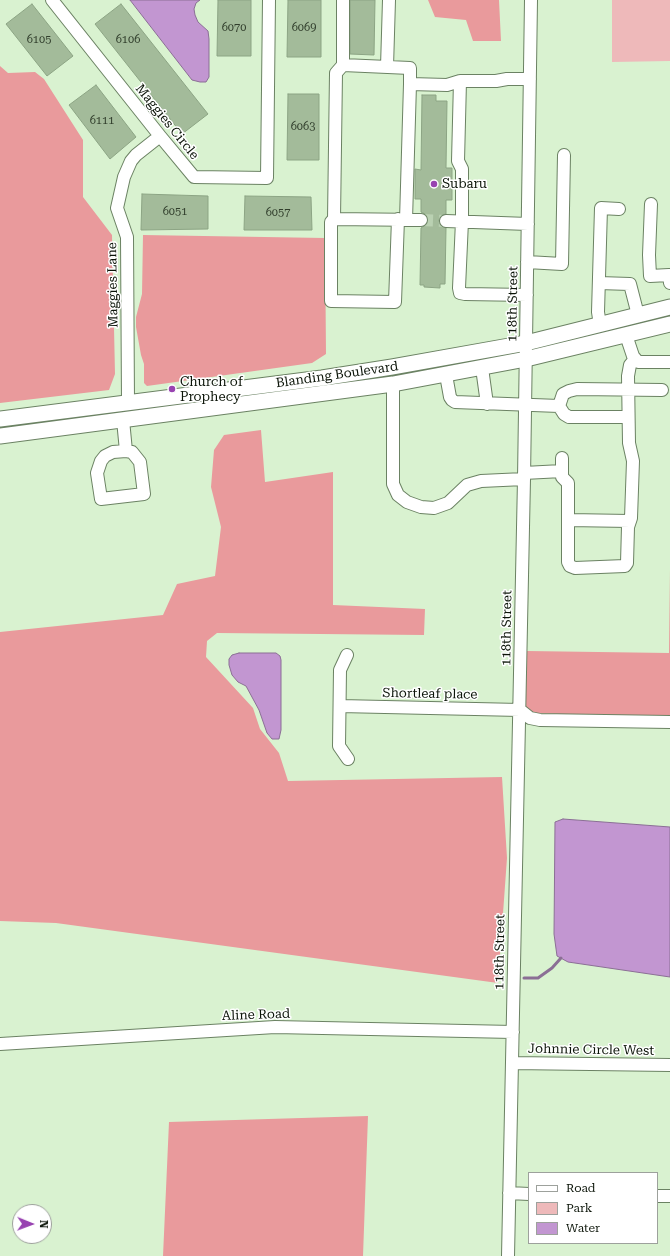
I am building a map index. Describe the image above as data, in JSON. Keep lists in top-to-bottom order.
{
  "streets": {
    "main road": ["Blanding Boulevard"],
    "street": [
      "Maggies Circle",
      "Maggies Lane",
      "118th Street",
      "Shortleaf place",
      "Aline Road",
      "Johnnie Circle West"
    ]
  },
  "crossings": [
    ["Maggies Circle", "Maggies Lane"],
    ["Maggies Lane", "Blanding Boulevard"],
    ["118th Street", "Blanding Boulevard"],
    ["118th Street", "Shortleaf place"],
    ["118th Street", "Aline Road"],
    ["118th Street", "Johnnie Circle West"]
  ],
  "places": ["Subaru", "Church of Prophecy"],
  "house_numbers": [
    "6070",
    "6069",
    "6105",
    "6106",
    "6111",
    "6063",
    "6051",
    "6057"
  ],
  "legend": ["Road", "Park", "Water"],
  "north": "right"
}
